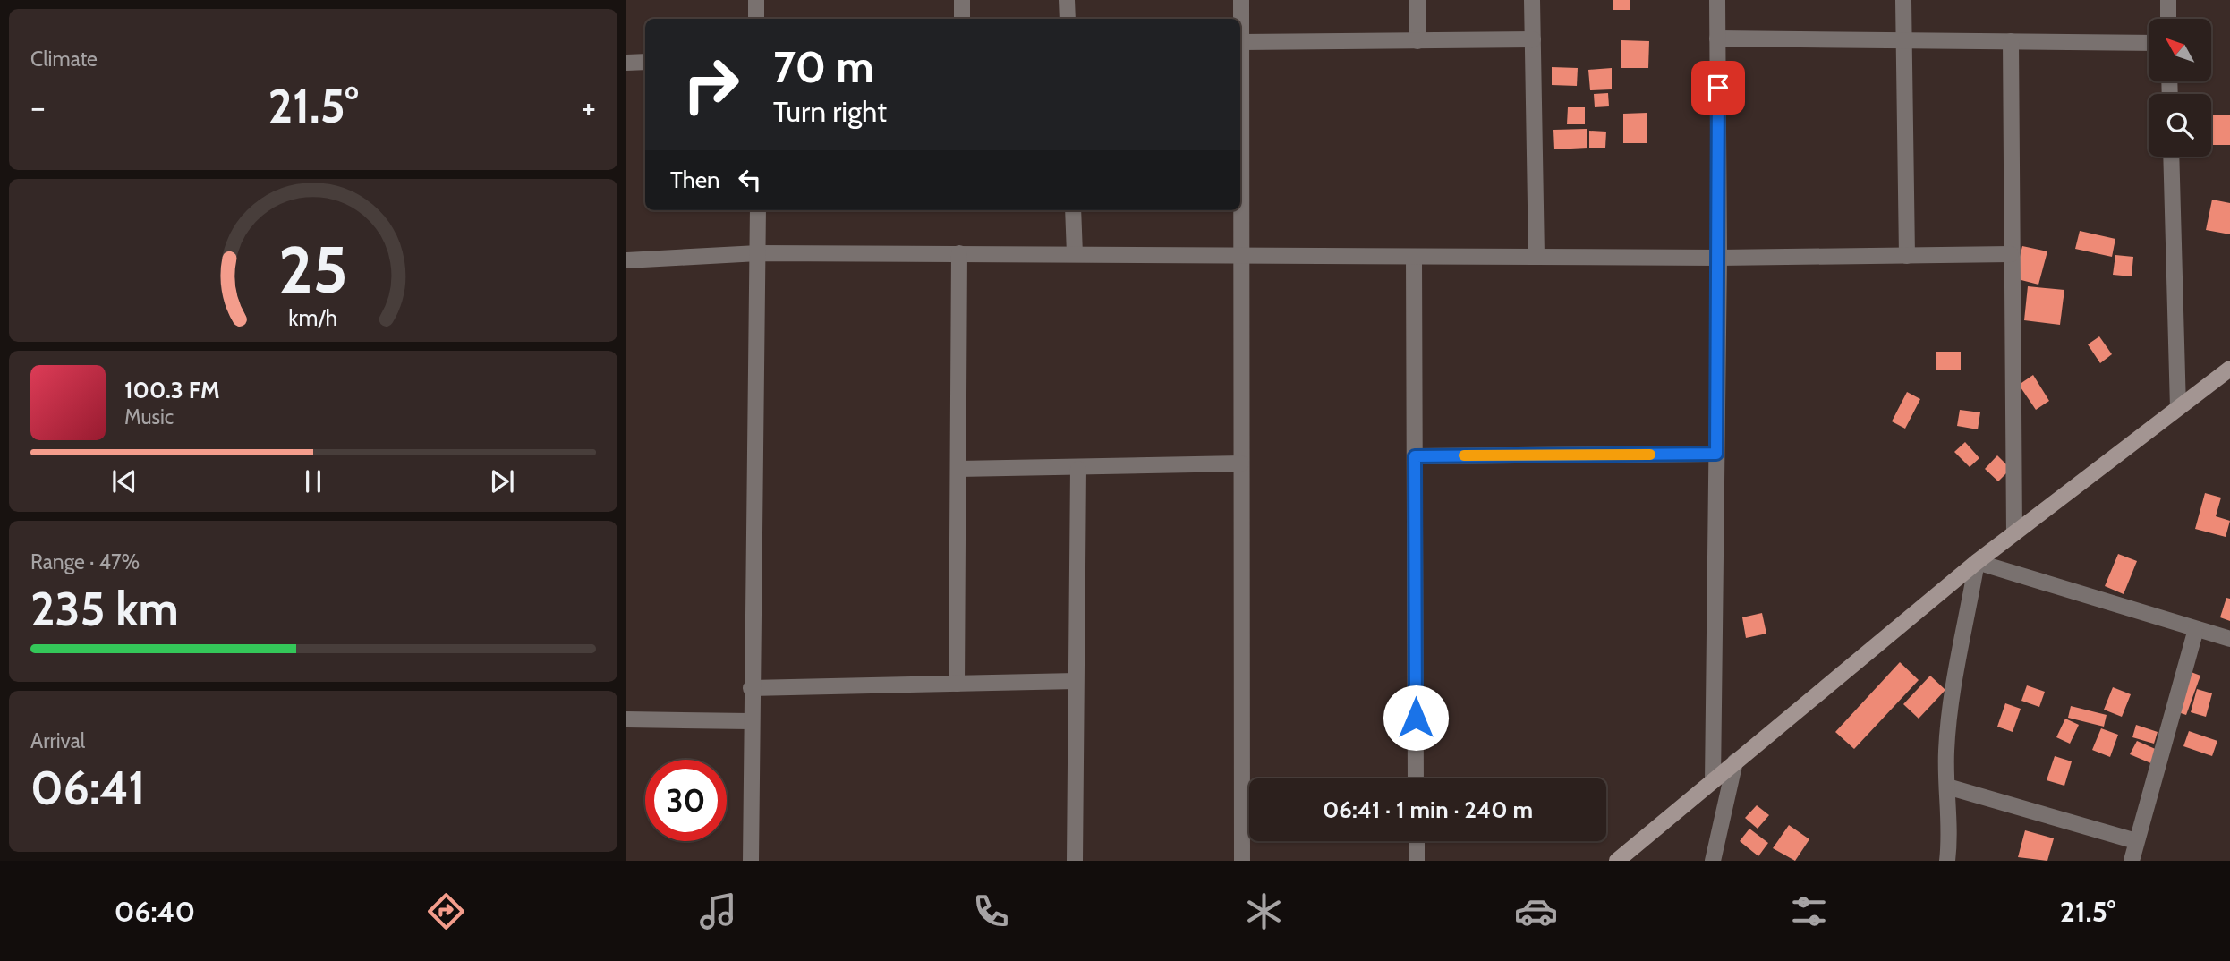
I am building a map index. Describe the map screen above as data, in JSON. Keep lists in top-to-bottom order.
{
  "north": "top left",
  "page": {
    "tile": [
      "Climate",
      ["Range · 47%", "235 km"],
      ["Arrival", "06:41"]
    ],
    "turn": ["70 m", "Turn right"],
    "heat": ["−", "21.5°", "+"],
    "then": "Then",
    "song": ["100.3 FM", "Music"],
    "limit": "30",
    "trip": "06:41 · 1 min · 240 m",
    "tabs": ["06:40", "21.5°"],
    "gauge": ["25", "km/h"]
  }
}
